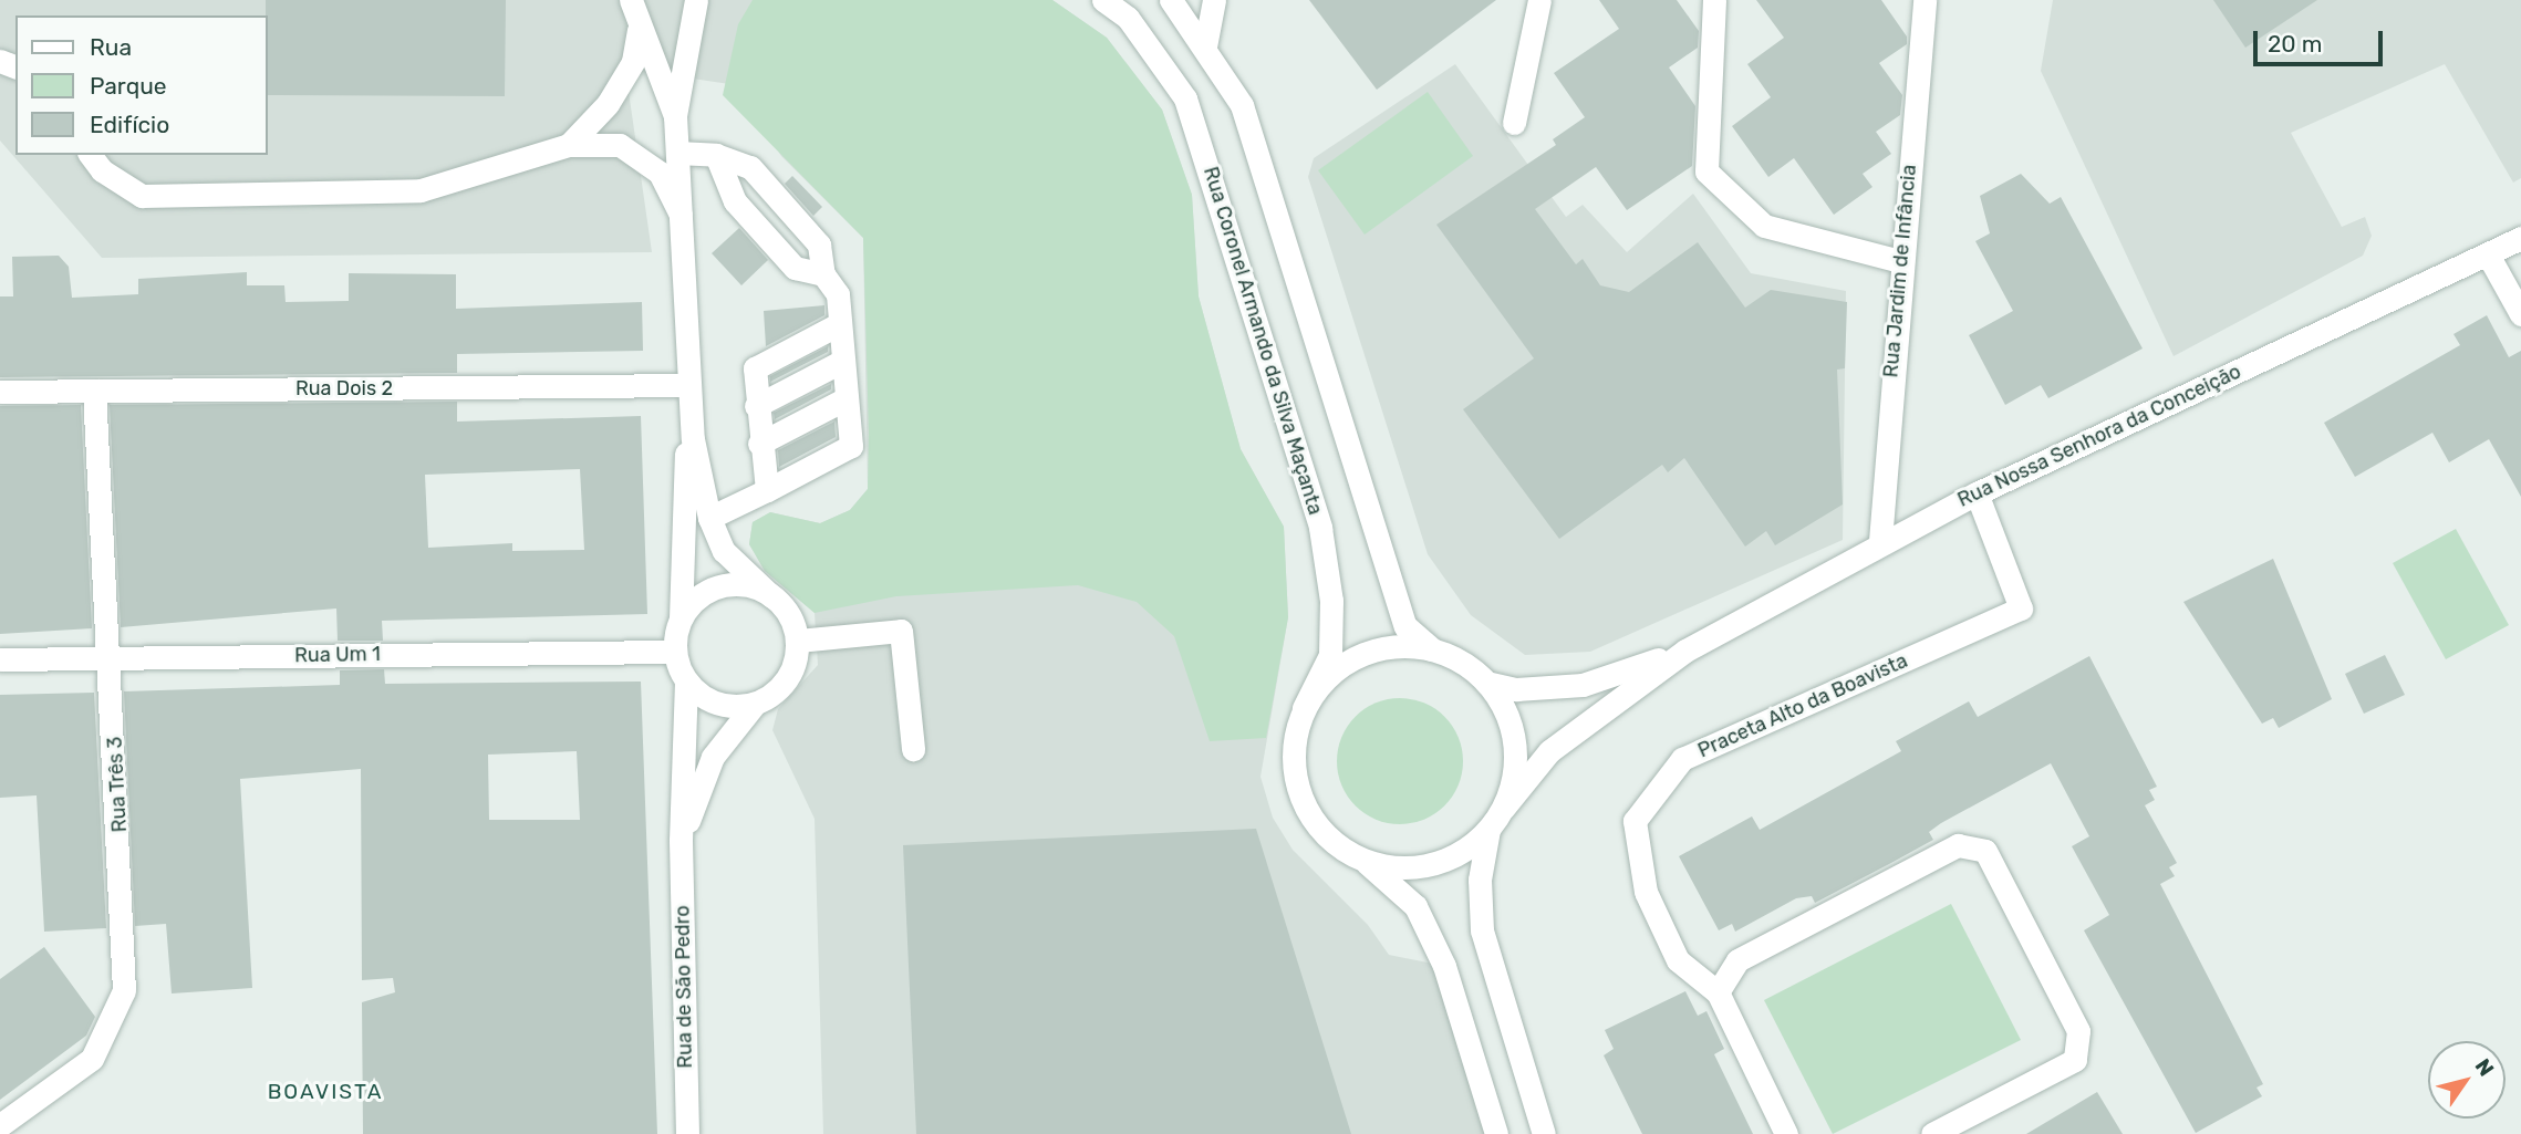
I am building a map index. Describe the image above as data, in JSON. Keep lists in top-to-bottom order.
{
  "streets": {
    "street": [
      "Rua Jardim de Infância",
      "Rua Coronel Armando da Silva Maçanta",
      "Rua Dois 2",
      "Rua Nossa Senhora da Conceição",
      "Rua Um 1",
      "Praceta Alto da Boavista",
      "Rua Três 3",
      "Rua de São Pedro"
    ]
  },
  "crossings": [
    ["Rua Jardim de Infância", "Rua Nossa Senhora da Conceição"],
    ["Rua Dois 2", "Rua Três 3"],
    ["Rua Nossa Senhora da Conceição", "Praceta Alto da Boavista"],
    ["Rua Um 1", "Rua Três 3"],
    ["Rua Um 1", "Rua de São Pedro"]
  ],
  "districts": ["BOAVISTA"],
  "legend": ["Rua", "Parque", "Edifício"],
  "scale_bar": "20 m",
  "north": "top right"
}
